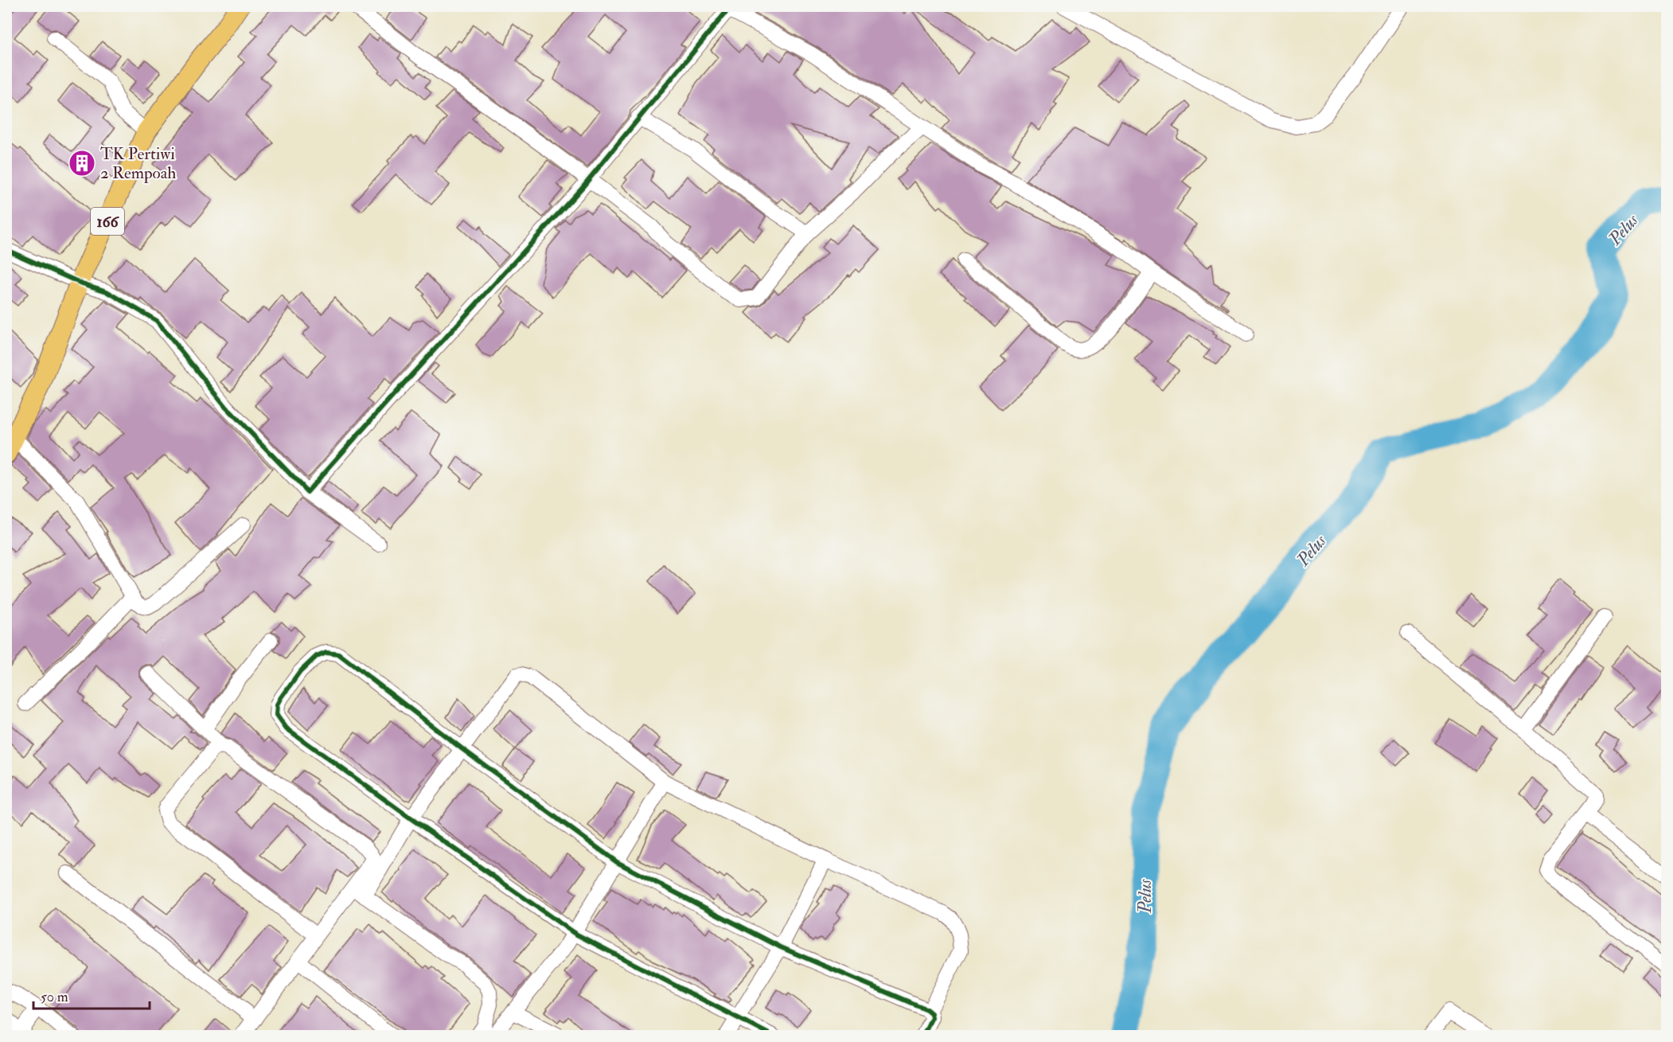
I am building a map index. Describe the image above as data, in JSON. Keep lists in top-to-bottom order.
{
  "streets": {
    "main road": ["166"]
  },
  "water": ["Pelus"],
  "places": {
    "building": ["TK Pertiwi 2 Rempoah"]
  },
  "scale_bar": "50 m"
}
